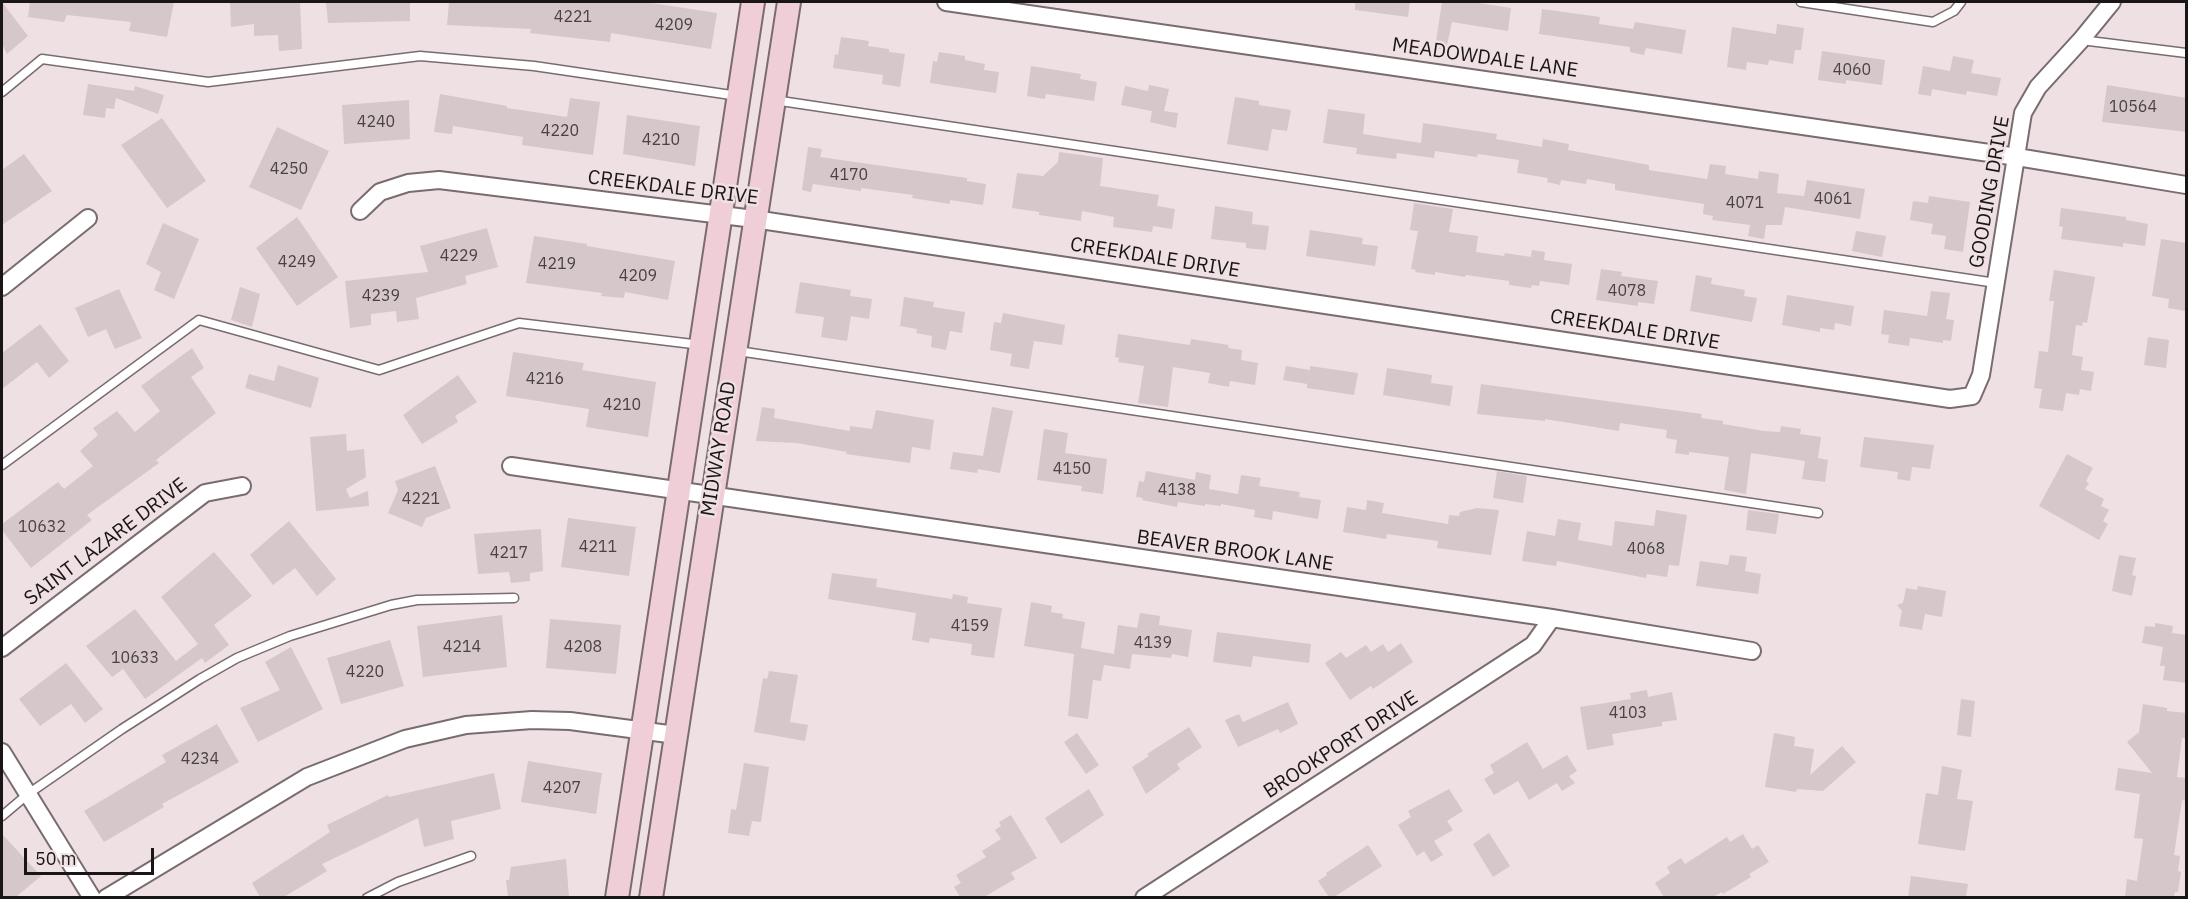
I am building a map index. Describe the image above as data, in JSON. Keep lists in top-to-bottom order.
{
  "streets": {
    "main road": ["MIDWAY ROAD"],
    "street": [
      "MEADOWDALE LANE",
      "CREEKDALE DRIVE",
      "GOODING DRIVE",
      "SAINT LAZARE DRIVE",
      "BEAVER BROOK LANE",
      "BROOKPORT DRIVE"
    ]
  },
  "crossings": [
    ["MEADOWDALE LANE", "GOODING DRIVE"],
    ["CREEKDALE DRIVE", "GOODING DRIVE"],
    ["CREEKDALE DRIVE", "MIDWAY ROAD"],
    ["MIDWAY ROAD", "BEAVER BROOK LANE"],
    ["BEAVER BROOK LANE", "BROOKPORT DRIVE"]
  ],
  "house_numbers": [
    "4221",
    "4209",
    "4060",
    "10564",
    "4240",
    "4220",
    "4210",
    "4250",
    "4170",
    "4061",
    "4071",
    "4229",
    "4249",
    "4219",
    "4209",
    "4078",
    "4239",
    "4216",
    "4210",
    "4150",
    "4138",
    "4221",
    "10632",
    "4211",
    "4068",
    "4217",
    "4159",
    "4139",
    "4214",
    "4208",
    "10633",
    "4220",
    "4103",
    "4234",
    "4207"
  ],
  "scale_bar": "50 m"
}
